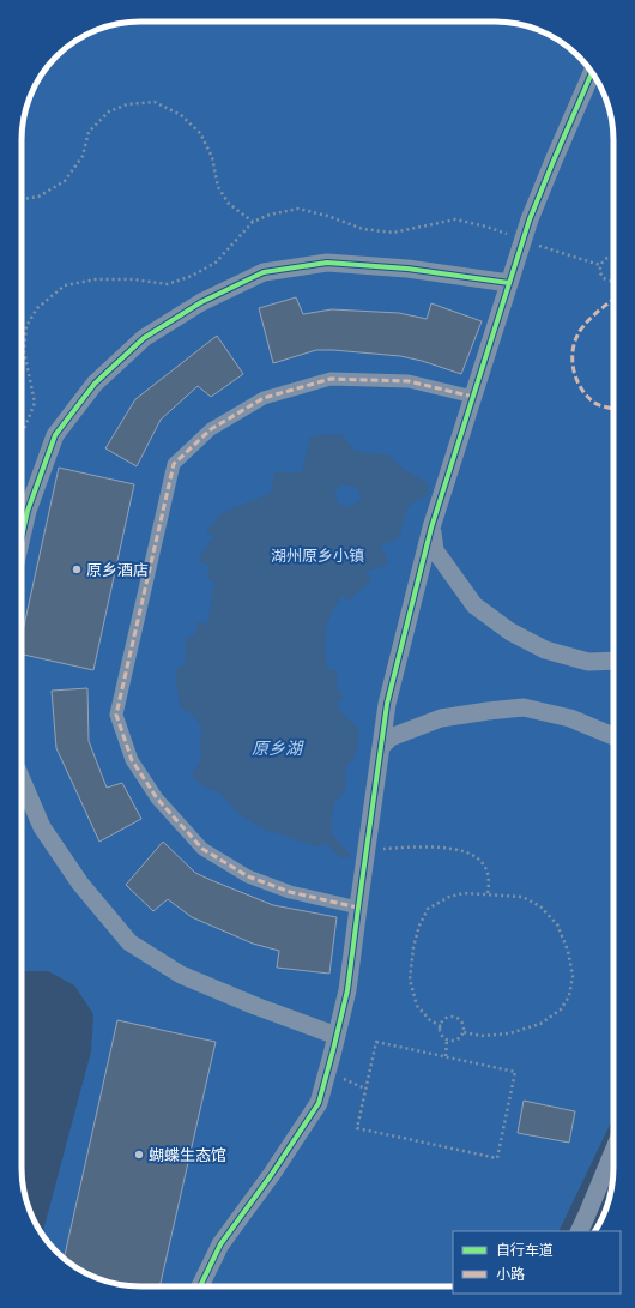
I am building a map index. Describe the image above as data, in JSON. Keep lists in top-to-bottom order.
{
  "water": ["原乡湖"],
  "parks": ["湖州原乡小镇"],
  "places": ["原乡酒店", "蝴蝶生态馆"],
  "legend": ["自行车道", "小路"]
}
